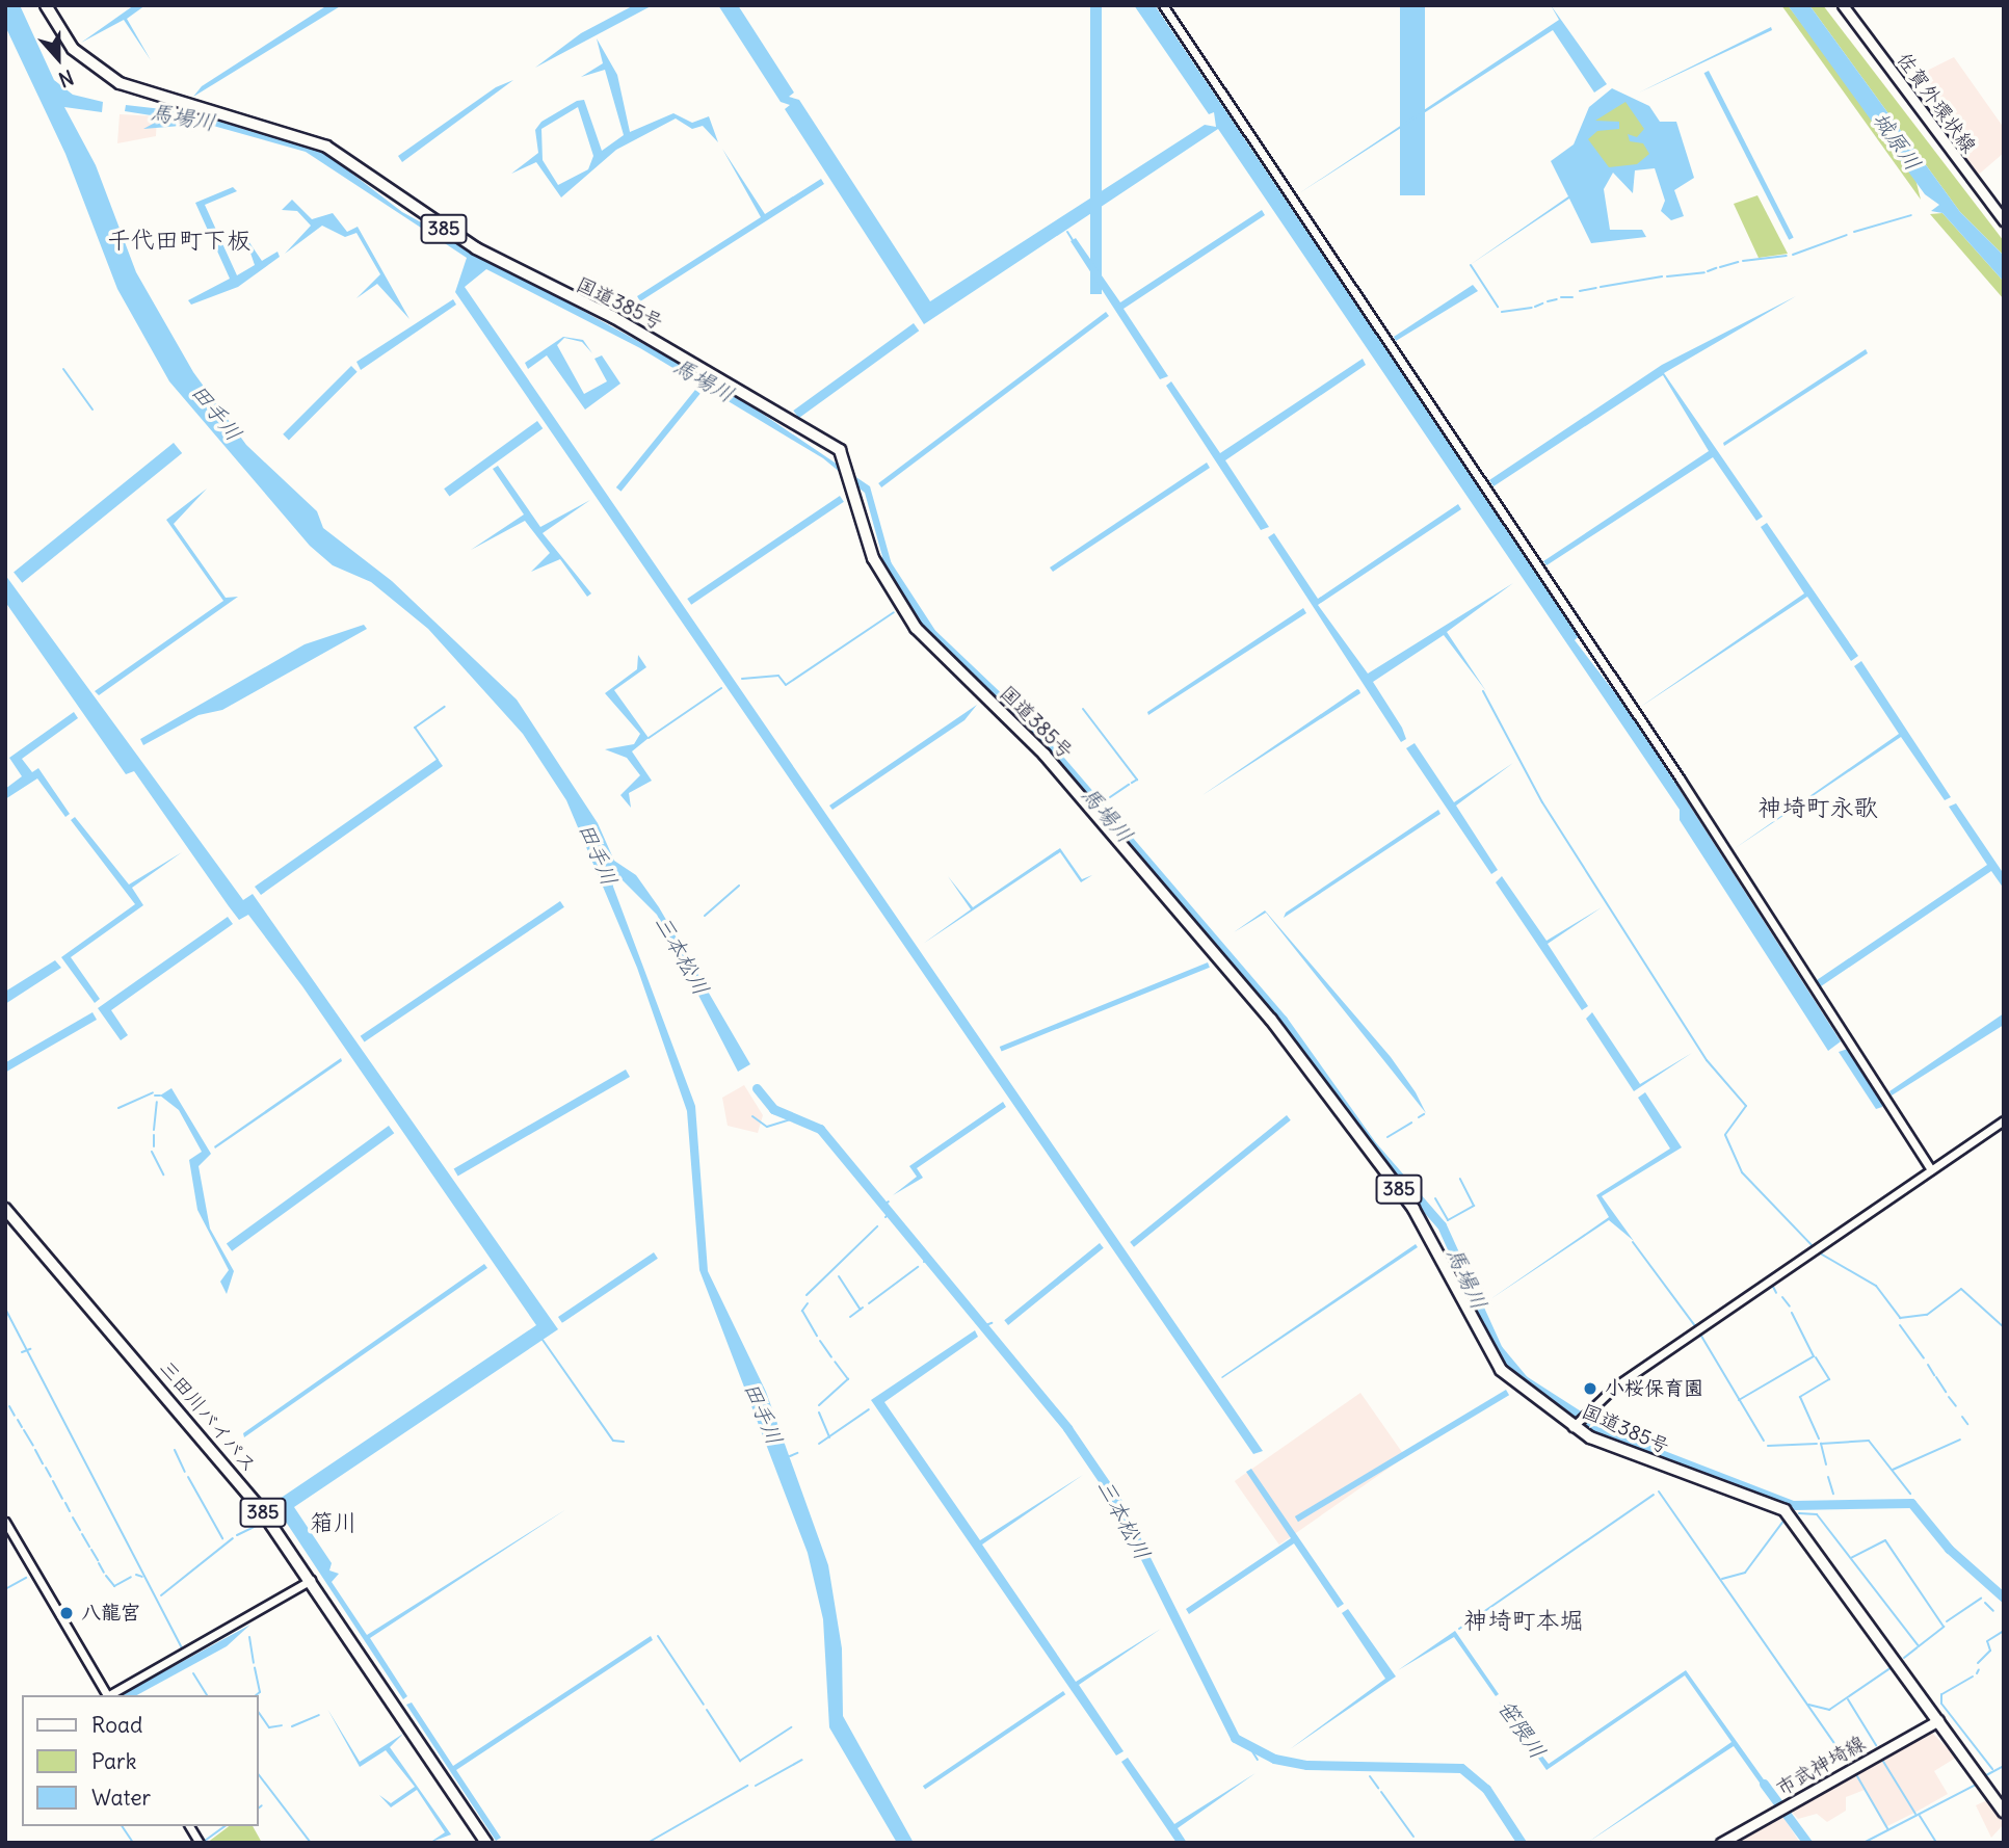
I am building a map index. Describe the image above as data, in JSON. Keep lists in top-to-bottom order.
{
  "streets": {
    "highway": ["385", "国道385号", "三田川バイパス"],
    "main road": ["佐賀外環状線", "市武神埼線"]
  },
  "crossings": [
    ["国道385号", "市武神埼線"]
  ],
  "districts": [
    "千代田町下板",
    "神埼町永歌",
    "箱川",
    "神埼町本堀"
  ],
  "water": [
    "馬場川",
    "城原川",
    "田手川",
    "三本松川",
    "笹隈川"
  ],
  "places": ["小桜保育園", "八龍宮"],
  "legend": ["Road", "Park", "Water"],
  "north": "bottom"
}
